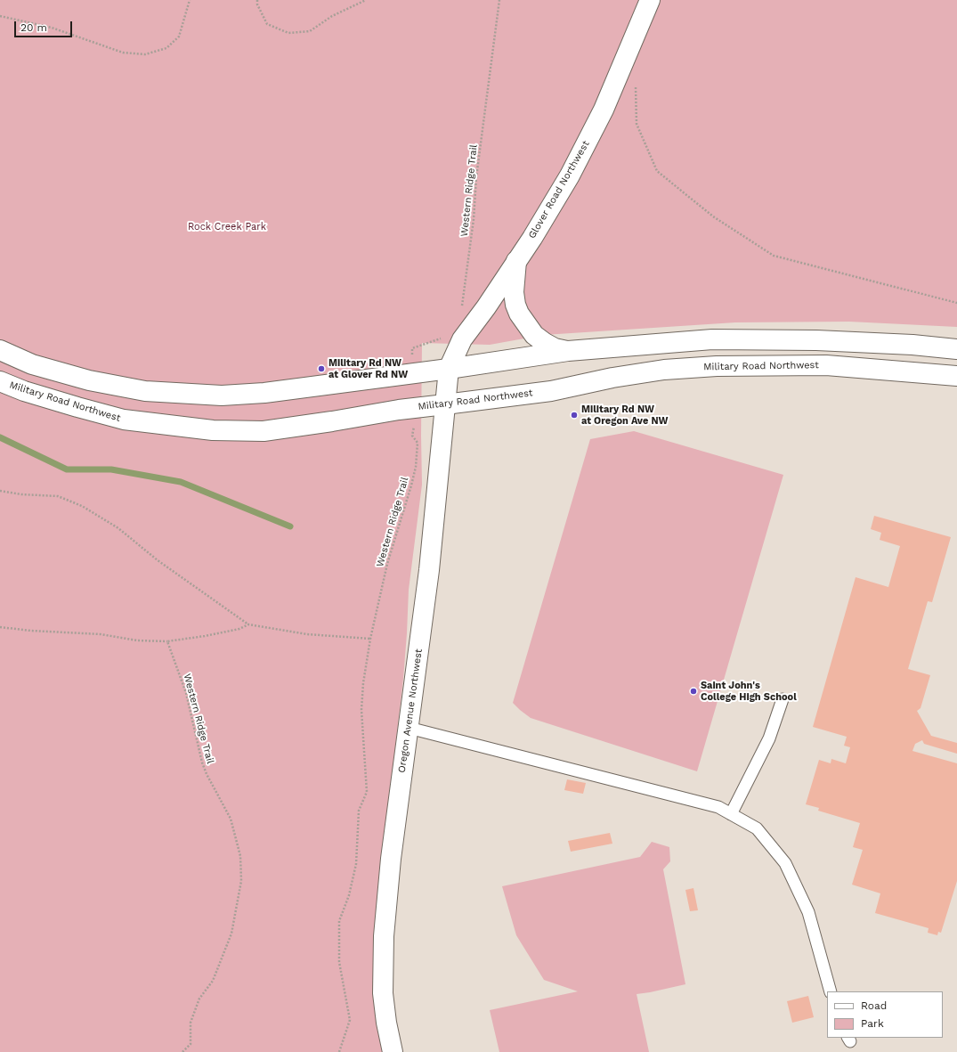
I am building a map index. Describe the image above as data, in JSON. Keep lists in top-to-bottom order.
{
  "streets": {
    "main road": ["Glover Road Northwest", "Military Road Northwest", "Oregon Avenue Northwest"],
    "path": ["Western Ridge Trail"]
  },
  "crossings": [
    ["Glover Road Northwest", "Oregon Avenue Northwest"],
    ["Military Road Northwest", "Oregon Avenue Northwest"]
  ],
  "parks": ["Rock Creek Park"],
  "places": ["Military Rd NW at Glover Rd NW", "Military Rd NW at Oregon Ave NW", "Saint John's College High School"],
  "legend": ["Road", "Park"],
  "scale_bar": "20 m"
}
